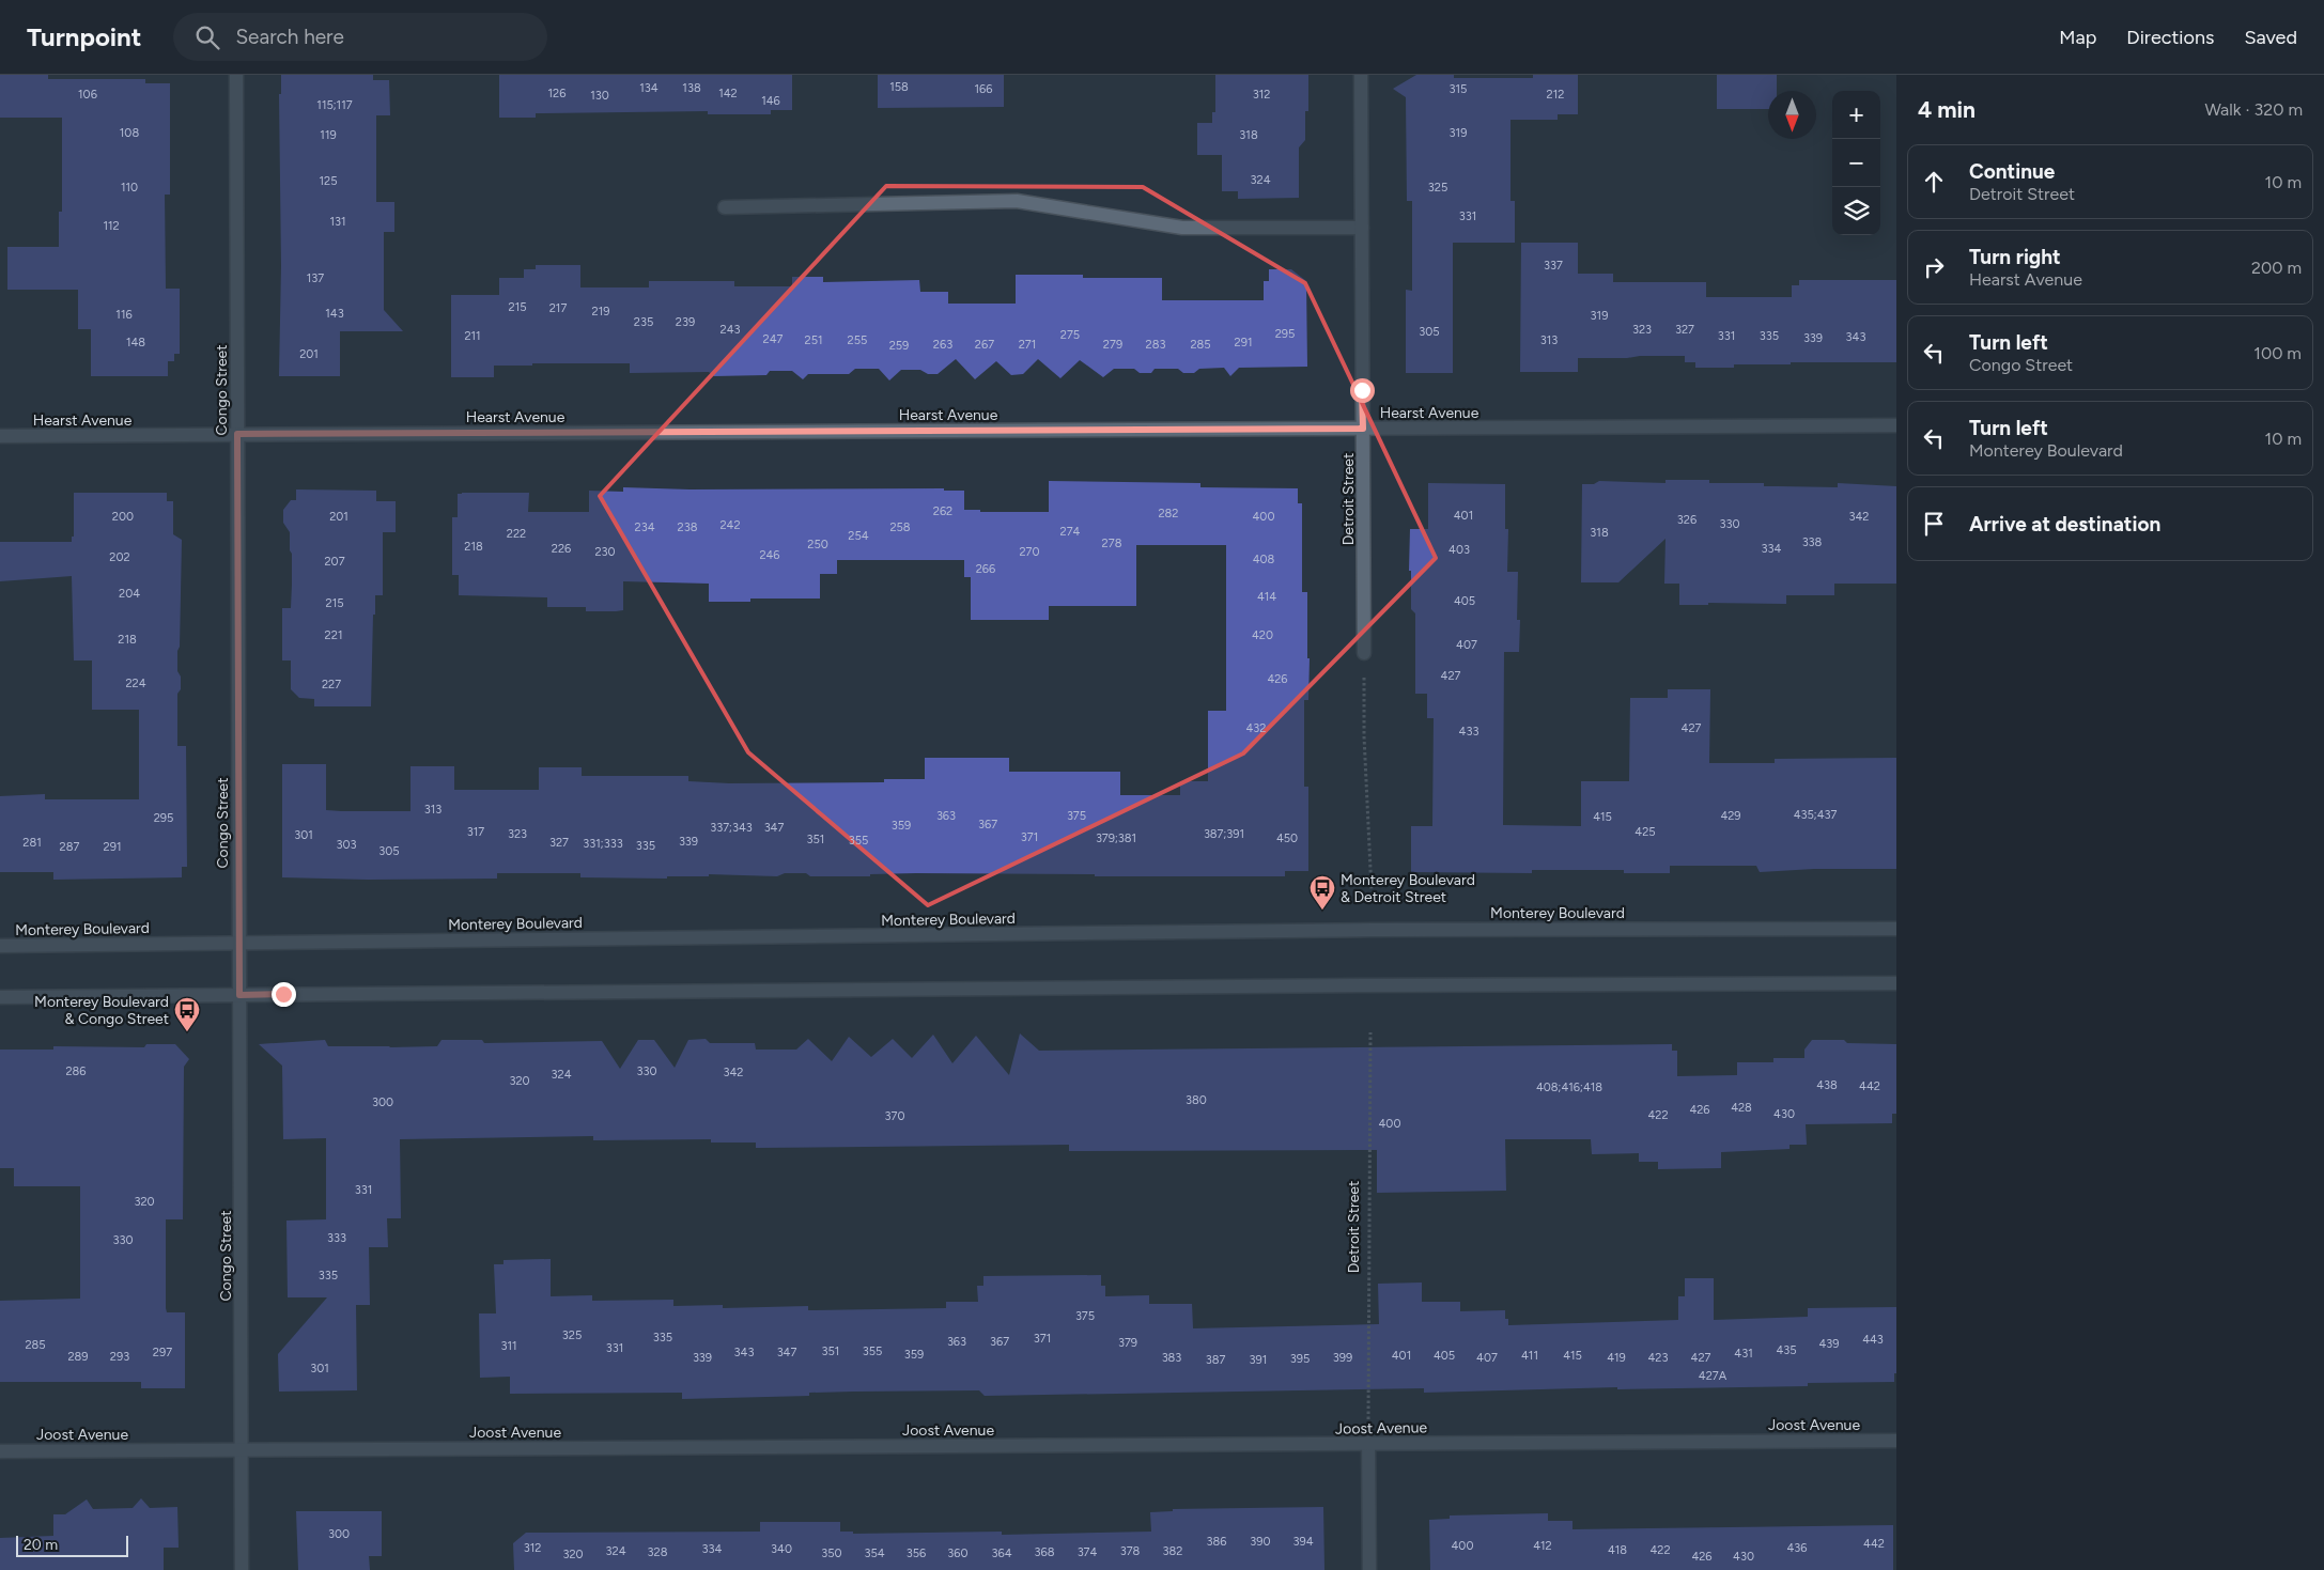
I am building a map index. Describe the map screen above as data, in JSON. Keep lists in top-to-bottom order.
{
  "streets": {
    "street": [
      "Congo Street",
      "Hearst Avenue",
      "Detroit Street",
      "Monterey Boulevard",
      "Joost Avenue"
    ]
  },
  "crossings": [
    ["Congo Street", "Hearst Avenue"],
    ["Congo Street", "Monterey Boulevard"],
    ["Congo Street", "Joost Avenue"],
    ["Hearst Avenue", "Detroit Street"]
  ],
  "places": {
    "bus stop": ["Monterey Boulevard & Detroit Street", "Monterey Boulevard & Congo Street"]
  },
  "house_numbers": [
    "158",
    "134",
    "138",
    "166",
    "315",
    "126",
    "142",
    "106",
    "312",
    "212",
    "130",
    "146",
    "115;117",
    "108",
    "319",
    "119",
    "318",
    "324",
    "125",
    "110",
    "325",
    "331",
    "131",
    "112",
    "337",
    "137",
    "215",
    "217",
    "219",
    "143",
    "116",
    "319",
    "235",
    "239",
    "243",
    "323",
    "327",
    "305",
    "295",
    "275",
    "211",
    "331",
    "335",
    "343",
    "339",
    "247",
    "251",
    "255",
    "313",
    "148",
    "291",
    "263",
    "267",
    "271",
    "279",
    "283",
    "285",
    "259",
    "201",
    "262",
    "282",
    "401",
    "200",
    "201",
    "400",
    "342",
    "326",
    "330",
    "242",
    "234",
    "238",
    "258",
    "274",
    "318",
    "222",
    "254",
    "338",
    "278",
    "250",
    "218",
    "226",
    "334",
    "403",
    "230",
    "270",
    "246",
    "202",
    "408",
    "207",
    "266",
    "204",
    "414",
    "405",
    "215",
    "221",
    "420",
    "218",
    "407",
    "427",
    "426",
    "224",
    "227",
    "432",
    "427",
    "433",
    "313",
    "435;437",
    "363",
    "375",
    "429",
    "415",
    "295",
    "367",
    "359",
    "337;343",
    "347",
    "317",
    "425",
    "323",
    "387;391",
    "301",
    "371",
    "379;381",
    "450",
    "351",
    "355",
    "339",
    "281",
    "327",
    "331;333",
    "303",
    "335",
    "287",
    "291",
    "305",
    "286",
    "330",
    "342",
    "324",
    "320",
    "438",
    "442",
    "408;416;418",
    "380",
    "300",
    "428",
    "426",
    "430",
    "422",
    "370",
    "400",
    "331",
    "320",
    "333",
    "330",
    "335",
    "375",
    "325",
    "335",
    "371",
    "443",
    "363",
    "367",
    "379",
    "439",
    "285",
    "311",
    "331",
    "435",
    "351",
    "355",
    "297",
    "343",
    "347",
    "431",
    "359",
    "401",
    "405",
    "411",
    "415",
    "289",
    "293",
    "339",
    "383",
    "399",
    "407",
    "419",
    "423",
    "427",
    "395",
    "387",
    "391",
    "301",
    "427A",
    "300",
    "386",
    "390",
    "394",
    "442",
    "400",
    "412",
    "312",
    "436",
    "334",
    "340",
    "418",
    "422",
    "324",
    "378",
    "382",
    "328",
    "368",
    "374",
    "350",
    "354",
    "356",
    "360",
    "364",
    "320",
    "426",
    "430"
  ],
  "scale_bar": "20 m",
  "north": "bottom",
  "page": {
    "header": "Turnpoint",
    "search": "Search here",
    "nav": ["Map", "Directions", "Saved"],
    "heading": ["4 min", "Walk · 320 m"],
    "map_buttons": ["+", "−"],
    "list": [
      ["Continue", "Detroit Street", "10 m"],
      ["Turn right", "Hearst Avenue", "200 m"],
      ["Turn left", "Congo Street", "100 m"],
      ["Turn left", "Monterey Boulevard", "10 m"],
      "Arrive at destination"
    ],
    "scale": "20 m"
  }
}
